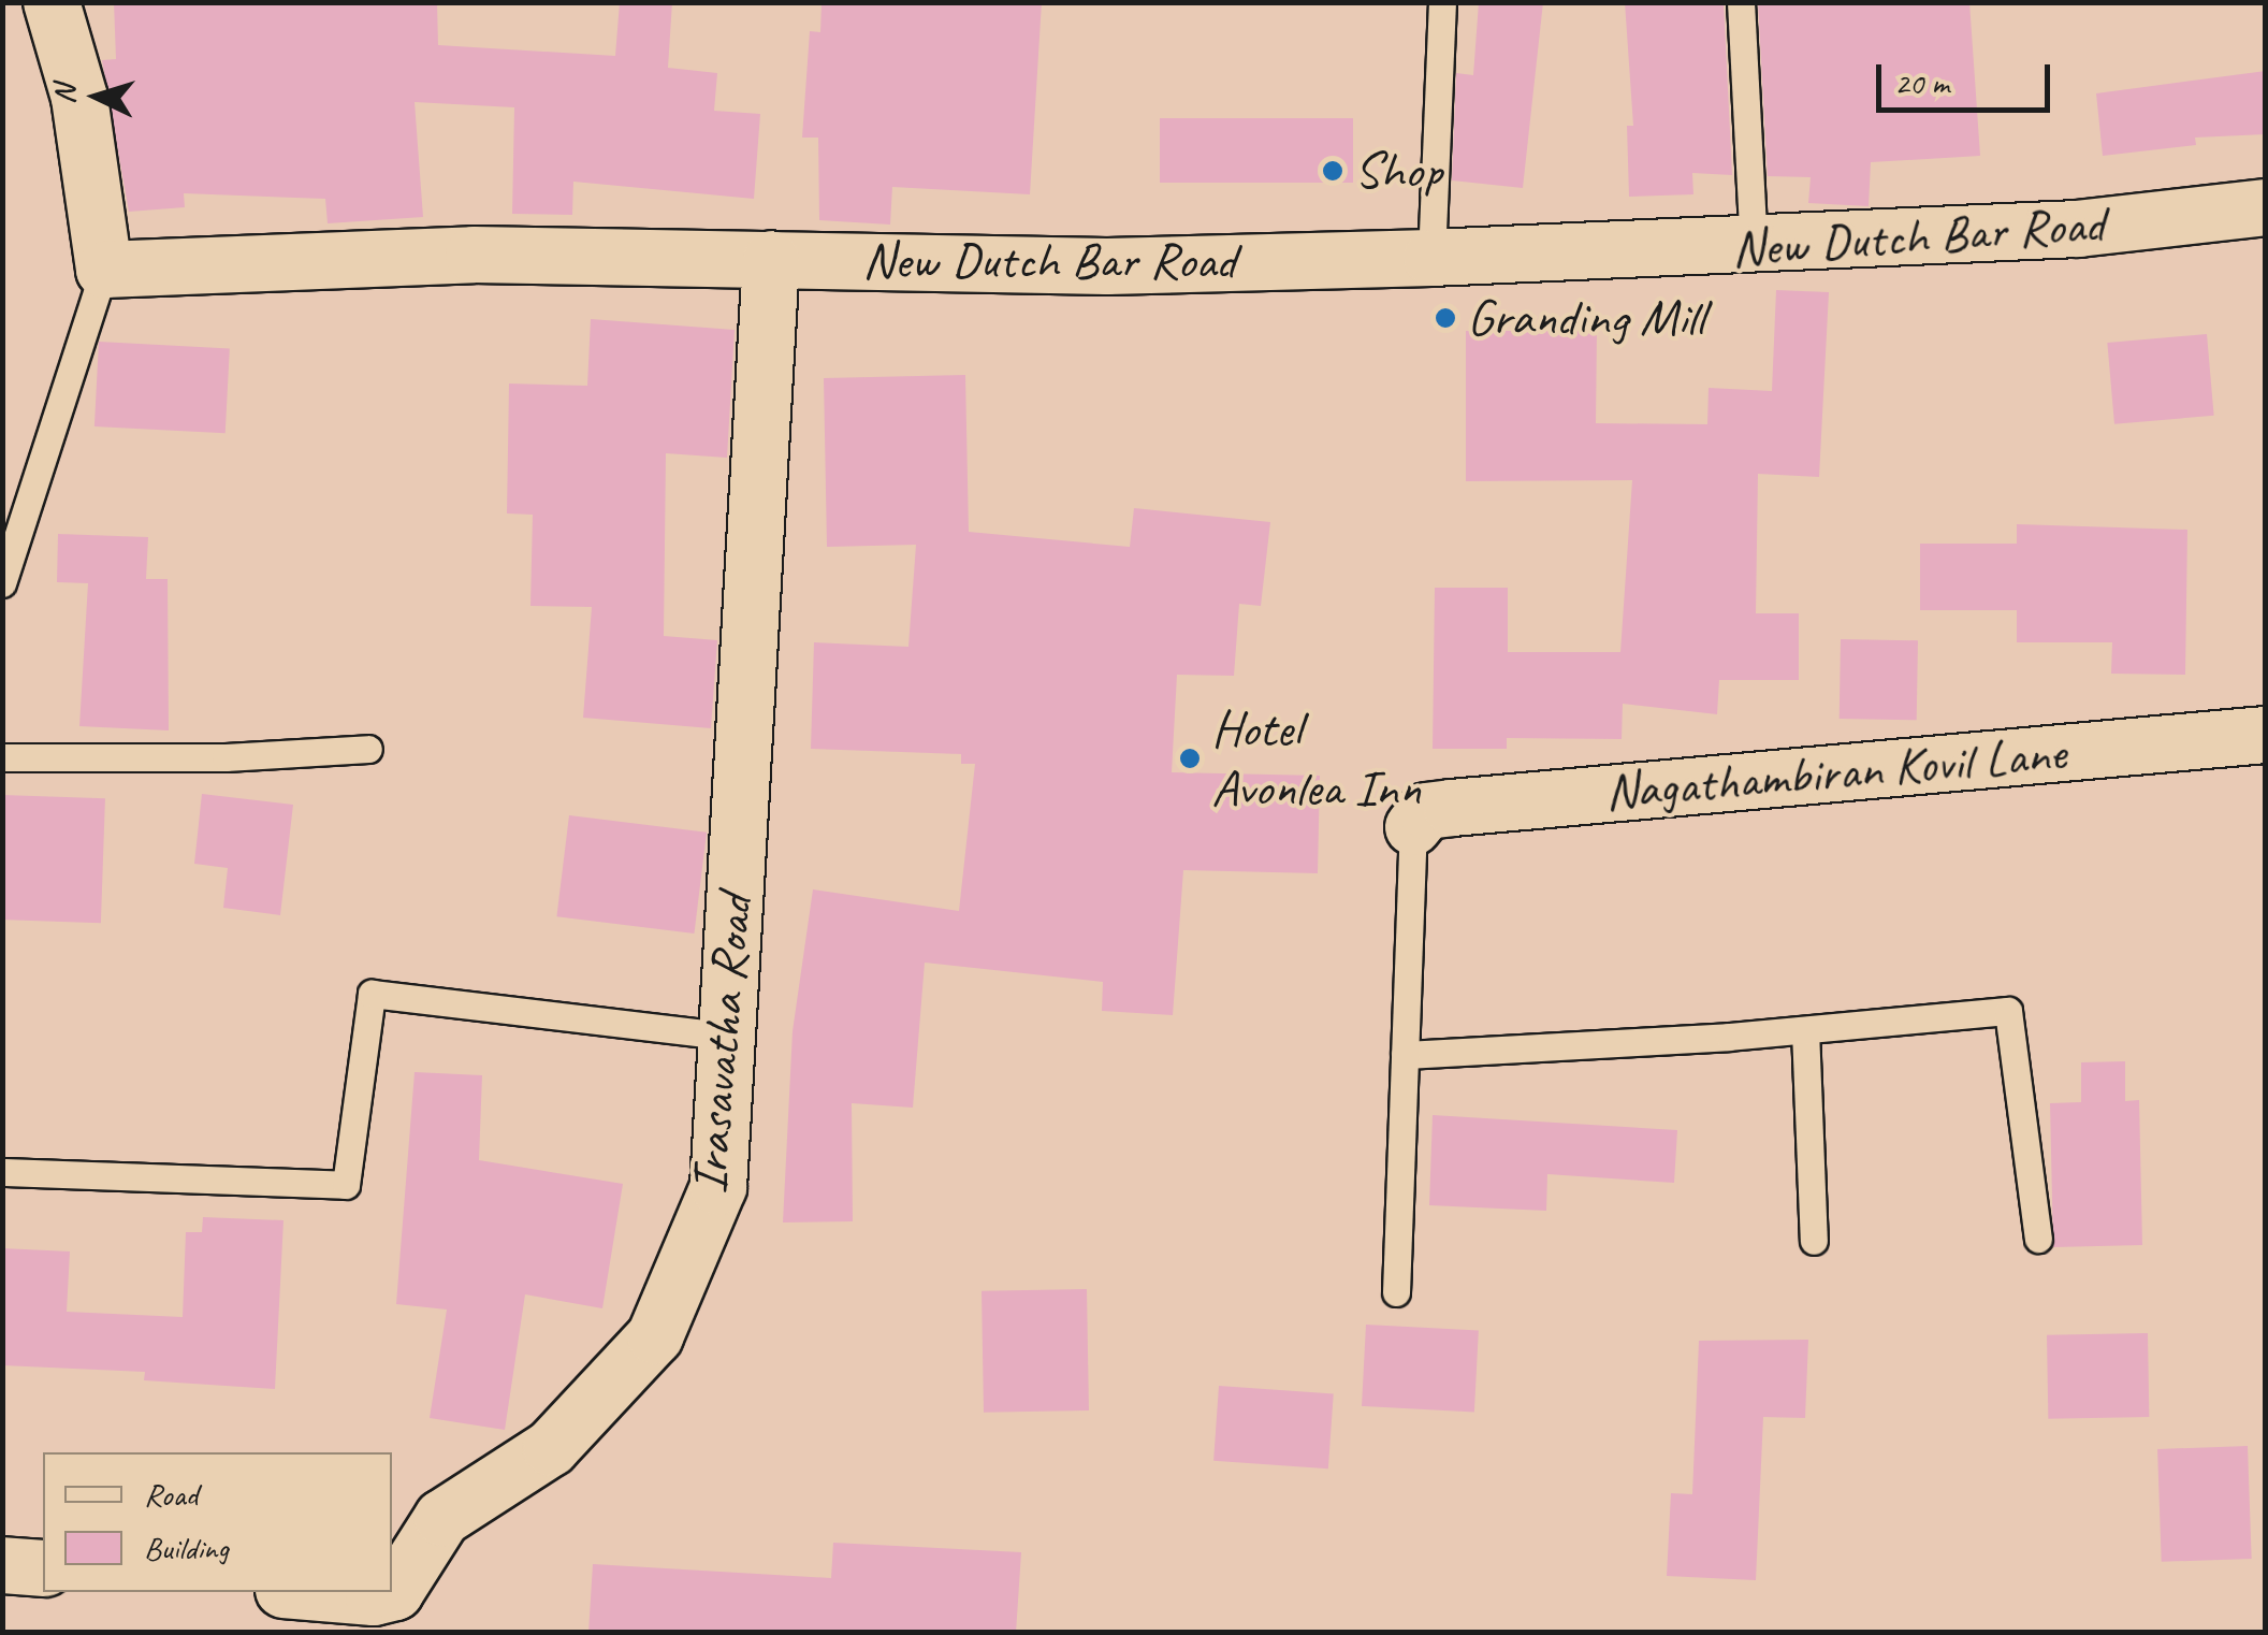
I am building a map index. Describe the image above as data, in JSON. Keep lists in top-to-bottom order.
{
  "streets": {
    "street": ["New Dutch Bar Road", "Nagathambiran Kovil Lane", "Irasavatha Road"]
  },
  "crossings": [
    ["New Dutch Bar Road", "Irasavatha Road"]
  ],
  "places": ["Shop", "Granding Mill", "Hotel Avonlea Inn"],
  "legend": ["Road", "Building"],
  "scale_bar": "20 m",
  "north": "left"
}
